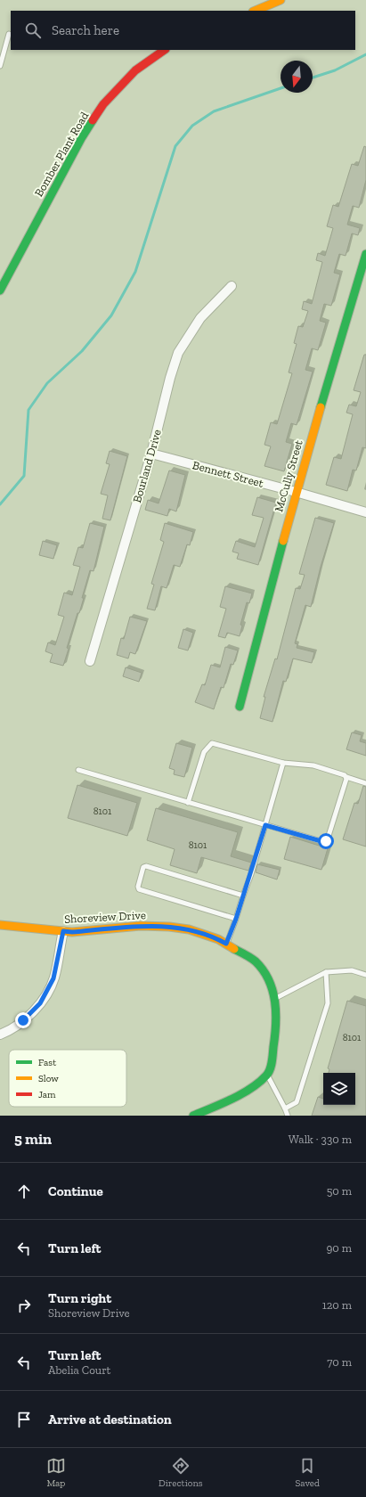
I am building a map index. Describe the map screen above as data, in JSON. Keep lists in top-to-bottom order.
{
  "streets": {
    "street": [
      "Bomber Plant Road",
      "Bourland Drive",
      "Bennett Street",
      "McCully Street",
      "Shoreview Drive"
    ]
  },
  "crossings": [
    ["Bourland Drive", "Bennett Street"],
    ["Bennett Street", "McCully Street"]
  ],
  "house_numbers": ["8101", "8101", "8101"],
  "legend": ["Fast", "Slow", "Jam"],
  "north": "bottom",
  "page": {
    "search": "Search here",
    "heading": ["5 min", "Walk · 330 m"],
    "list": [
      ["Continue", "50 m"],
      ["Turn left", "90 m"],
      ["Turn right", "Shoreview Drive", "120 m"],
      ["Turn left", "Abelia Court", "70 m"],
      "Arrive at destination"
    ],
    "nav": ["Map", "Directions", "Saved"]
  }
}
